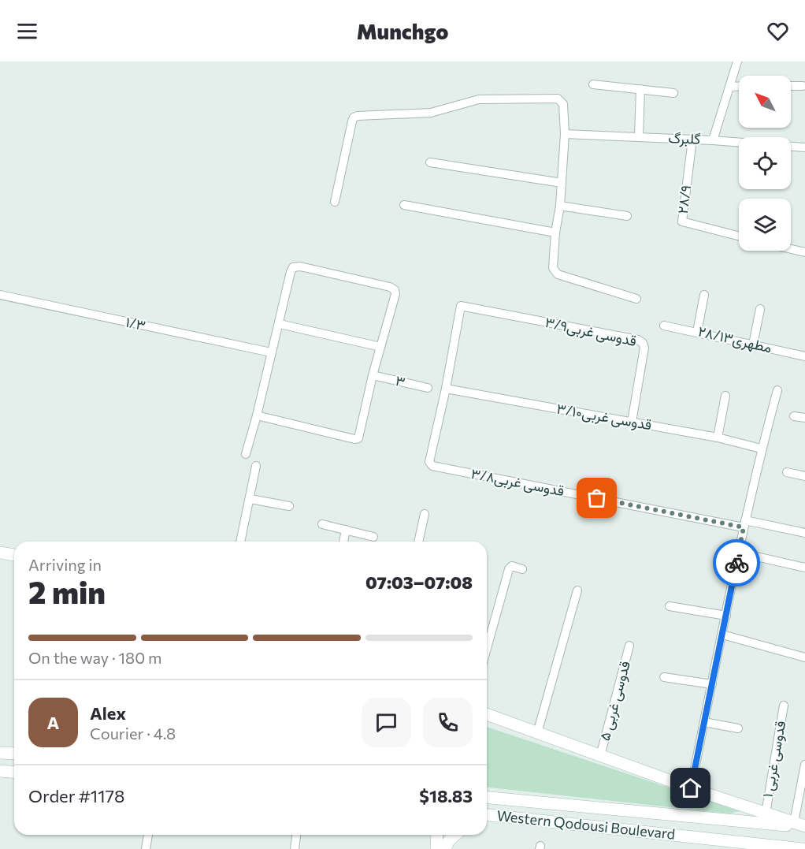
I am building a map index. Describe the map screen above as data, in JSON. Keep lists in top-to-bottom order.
{
  "streets": {
    "main road": ["Western Qodousi Boulevard"],
    "street": [
      "گلبرگ",
      "۲۸/۹",
      "۱/۳",
      "قدوسی غربی۳/۹",
      "مطهری۲۸/۱۳",
      "۳",
      "قدوسی غربی۳/۱۰",
      "قدوسی غربی۳/۸",
      "۵ قدوسی غربی",
      "۱ قدوسی غربی"
    ]
  },
  "crossings": [
    ["گلبرگ", "۲۸/۹"],
    ["قدوسی غربی۳/۹", "قدوسی غربی۳/۱۰"],
    ["قدوسی غربی۳/۹", "قدوسی غربی۳/۸"],
    ["قدوسی غربی۳/۱۰", "قدوسی غربی۳/۸"]
  ],
  "north": "top left",
  "page": {
    "header": "Munchgo",
    "heading": ["2 min", "Arriving in", "07:03–07:08"],
    "panel": [
      "Alex",
      "Courier · 4.8",
      "Order #1178",
      "$18.83"
    ],
    "bar": "On the way · 180 m",
    "round": "A"
  }
}
